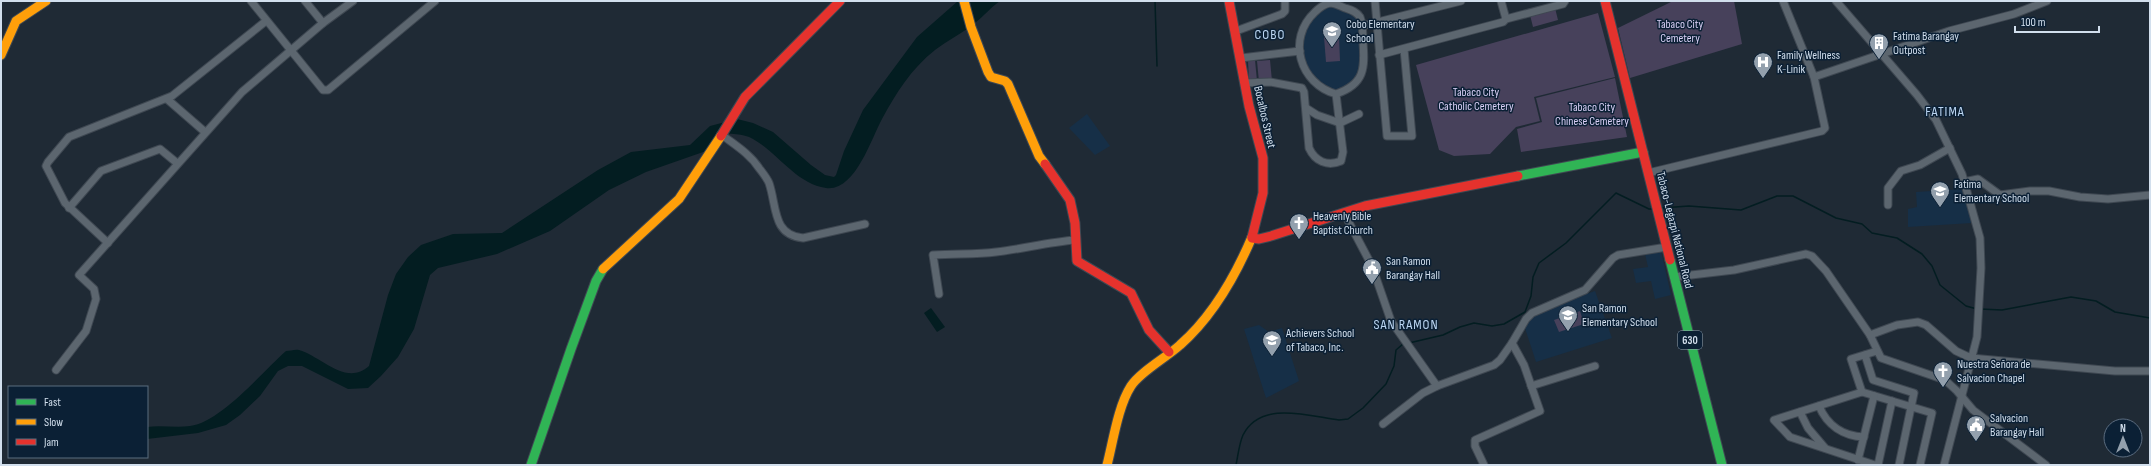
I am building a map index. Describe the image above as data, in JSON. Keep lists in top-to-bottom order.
{
  "streets": {
    "street": ["Bocalbos Street", "Tabaco-Legazpi National Road", "630"]
  },
  "districts": ["COBO", "FATIMA", "SAN RAMON"],
  "parks": ["Tabaco City Cemetery", "Tabaco City Catholic Cemetery", "Tabaco City Chinese Cemetery"],
  "places": {
    "school or university": [
      "Cobo Elementary School",
      "Fatima Elementary School",
      "San Ramon Elementary School",
      "Achievers School of Tabaco, Inc."
    ],
    "building": ["Fatima Barangay Outpost"],
    "hospital": ["Family Wellness K-Linik"],
    "church": ["Heavenly Bible Baptist Church", "Nuestra Señora de Salvacion Chapel"],
    "public building": ["San Ramon Barangay Hall", "Salvacion Barangay Hall"]
  },
  "legend": ["Fast", "Slow", "Jam"],
  "scale_bar": "100 m",
  "north": "top"
}
